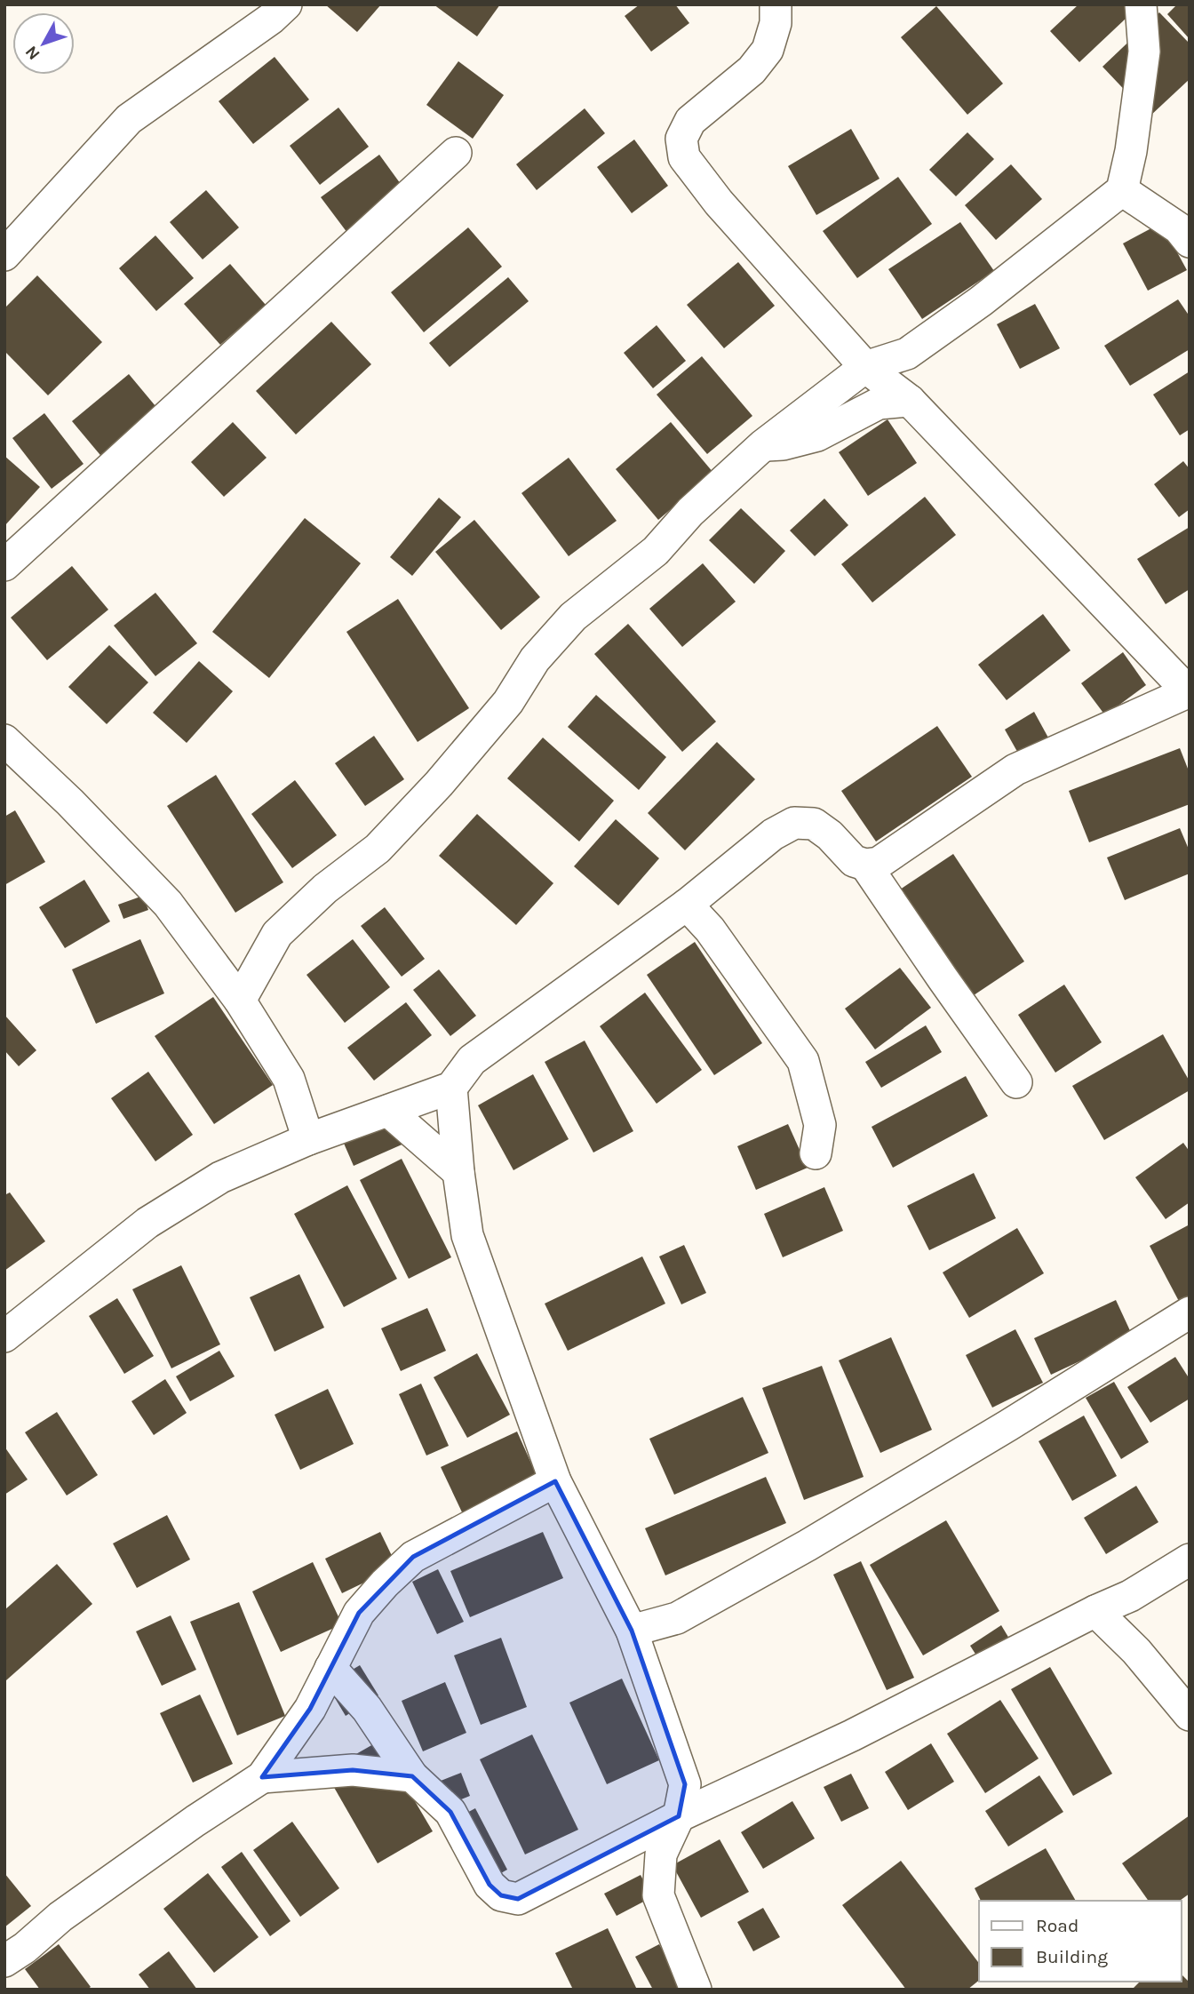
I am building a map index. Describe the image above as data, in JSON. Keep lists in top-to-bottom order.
{
  "legend": ["Road", "Building"],
  "north": "bottom left"
}
